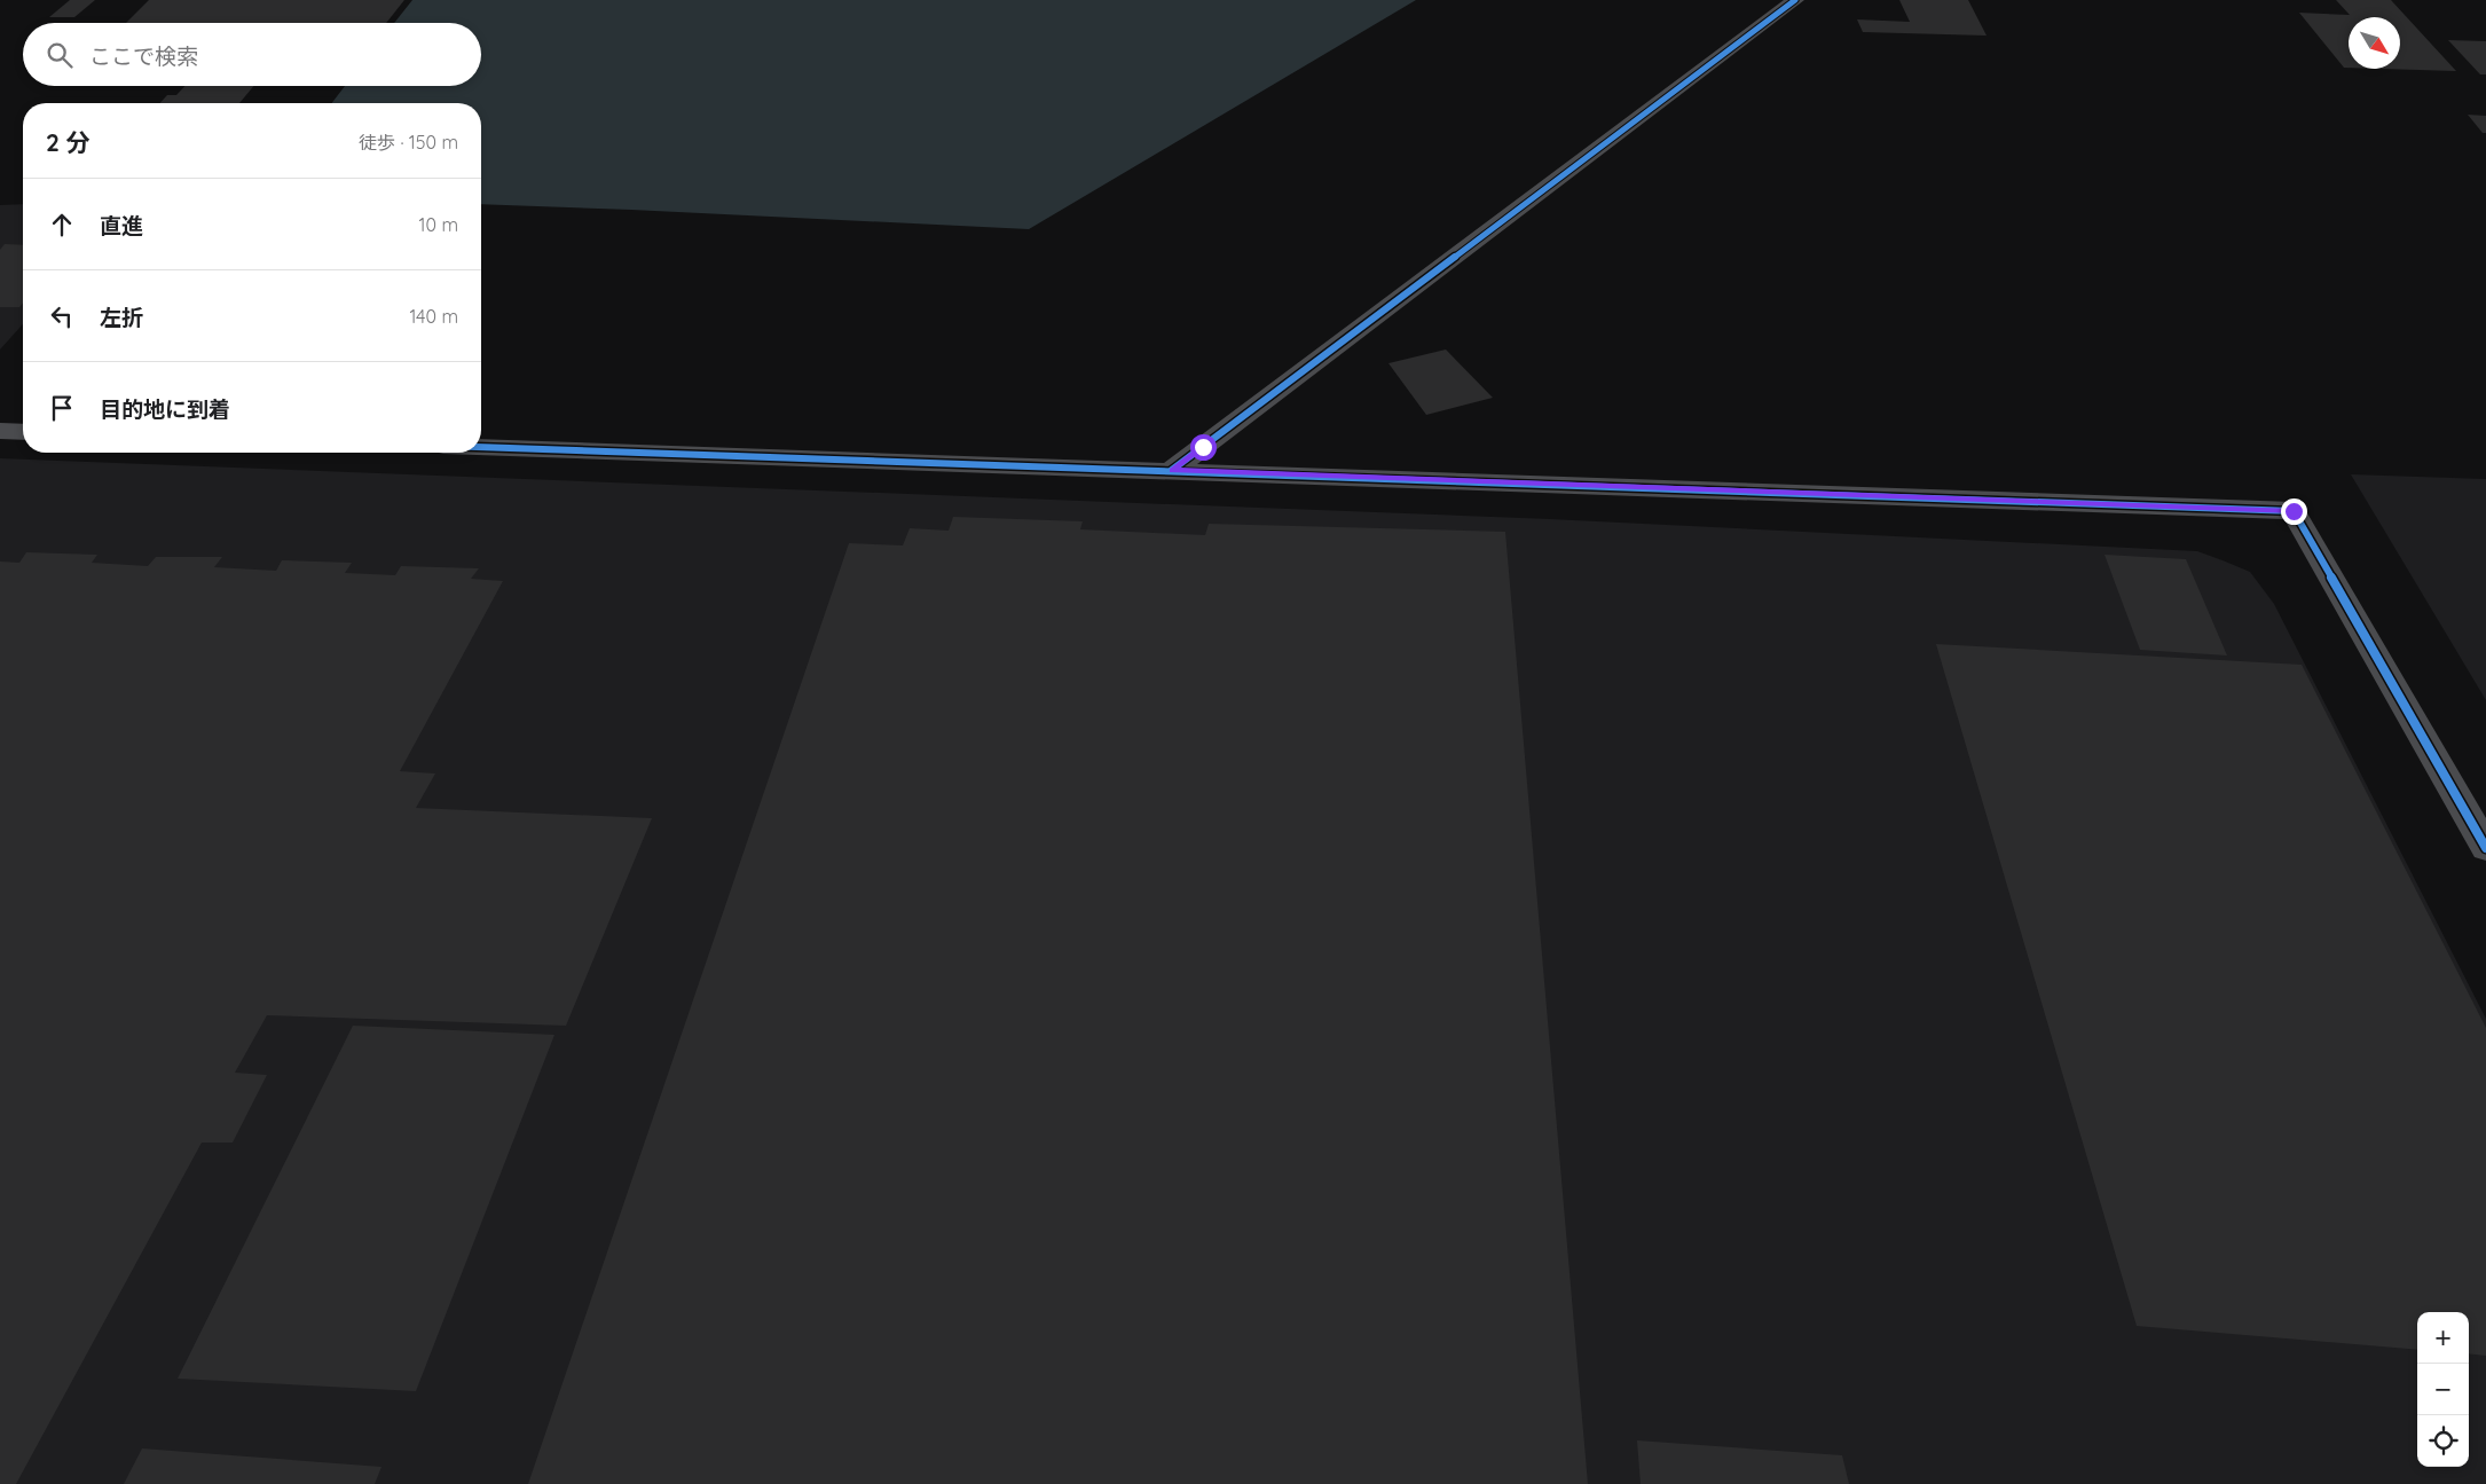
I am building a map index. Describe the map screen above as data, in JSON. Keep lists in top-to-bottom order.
{
  "north": "bottom right",
  "page": {
    "search": "ここで検索",
    "heading": ["2 分", "徒歩 · 150 m"],
    "list": [
      ["直進", "10 m"],
      ["左折", "140 m"],
      "目的地に到着"
    ],
    "map_buttons": ["+", "−"]
  }
}
